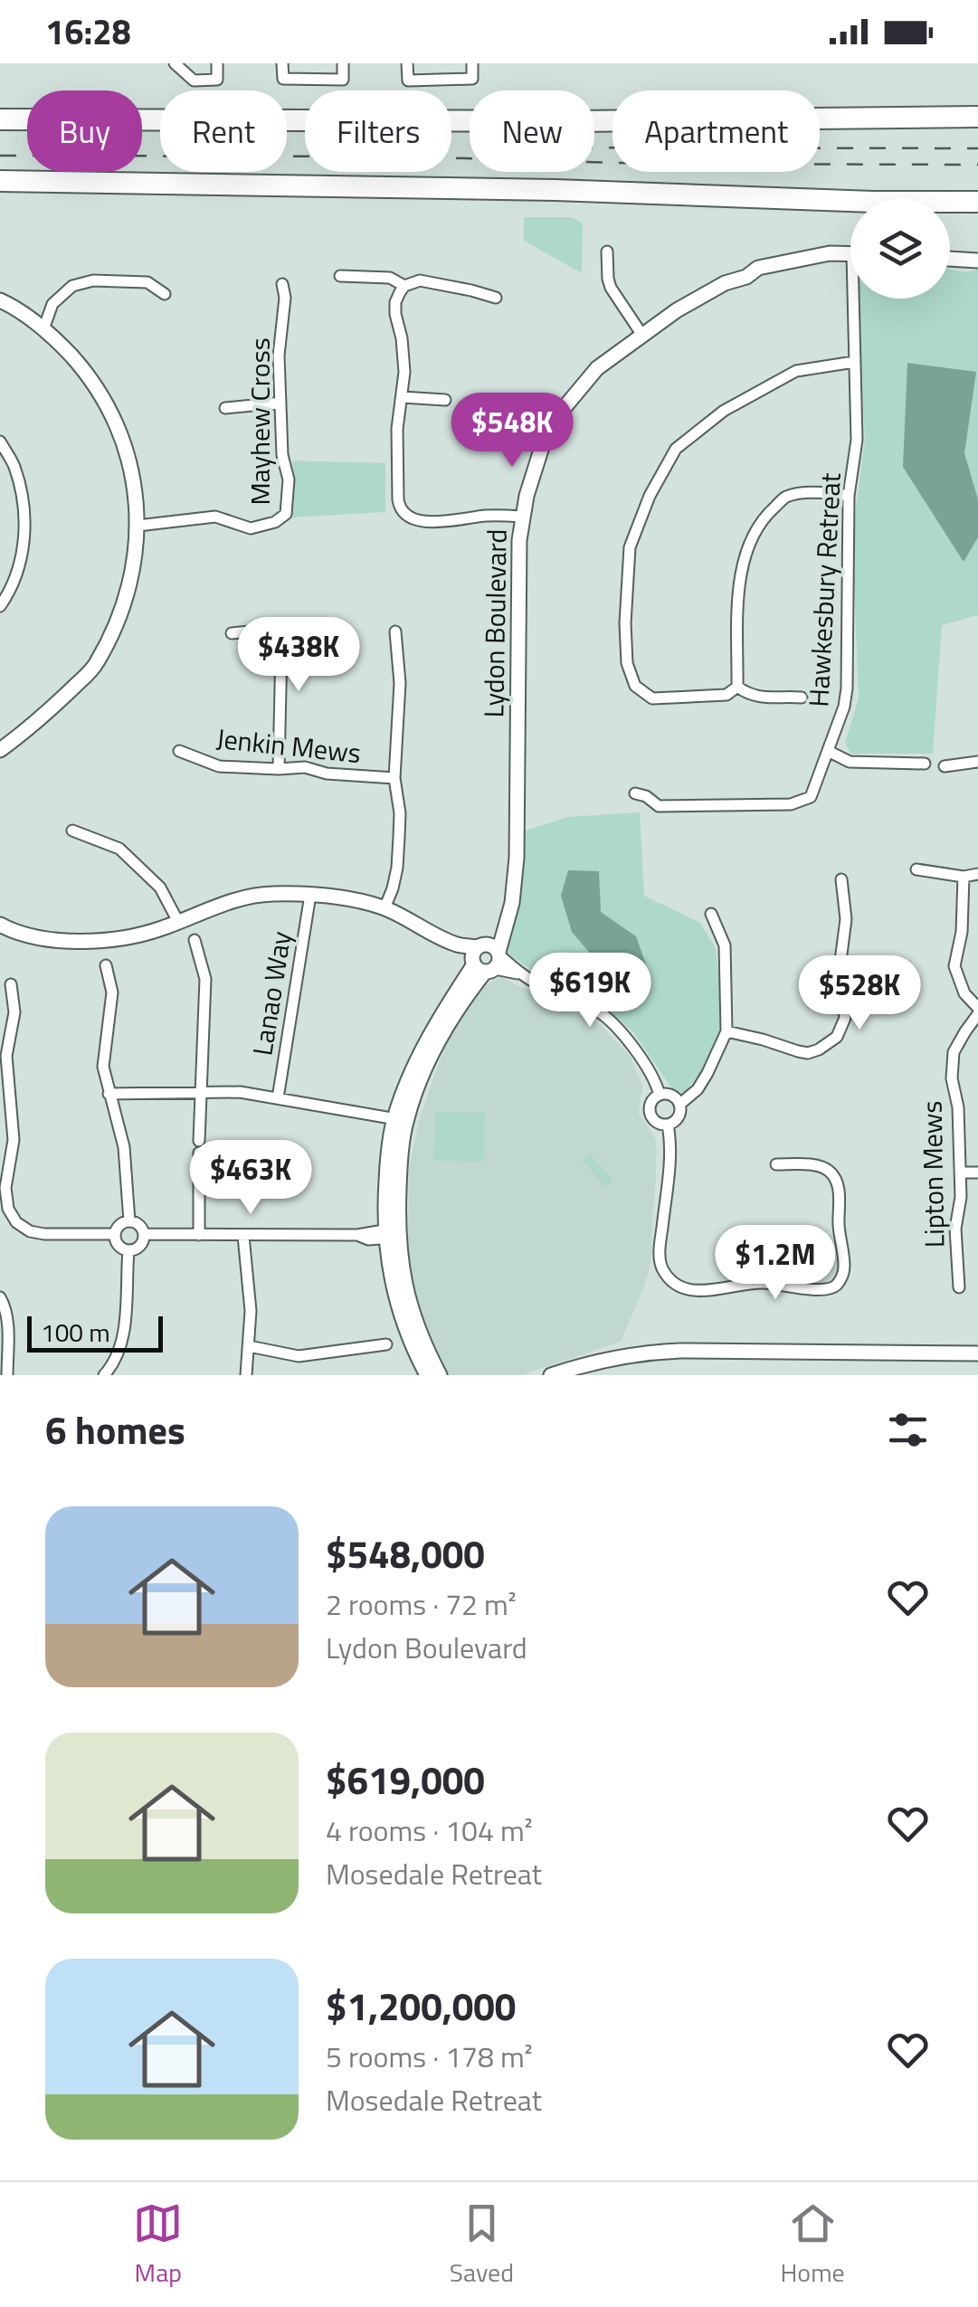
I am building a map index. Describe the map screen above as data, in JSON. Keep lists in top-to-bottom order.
{
  "streets": {
    "street": [
      "Mayhew Cross",
      "Hawkesbury Retreat",
      "Lydon Boulevard",
      "Jenkin Mews",
      "Lanao Way",
      "Lipton Mews"
    ]
  },
  "scale_bar": "100 m",
  "page": {
    "status": "16:28",
    "chip": [
      "Buy",
      "Rent",
      "Filters",
      "New",
      "Apartment"
    ],
    "price": [
      "$548K",
      "$438K",
      "$619K",
      "$528K",
      "$463K",
      "$1.2M"
    ],
    "scale": "100 m",
    "heading": "6 homes",
    "list": [
      {
        "name": "$548,000",
        "note": "2 rooms · 72 m² · Lydon Boulevard"
      },
      {
        "name": "$619,000",
        "note": "4 rooms · 104 m² · Mosedale Retreat"
      },
      {
        "name": "$1,200,000",
        "note": "5 rooms · 178 m² · Mosedale Retreat"
      }
    ],
    "tabs": ["Map", "Saved", "Home"]
  }
}
